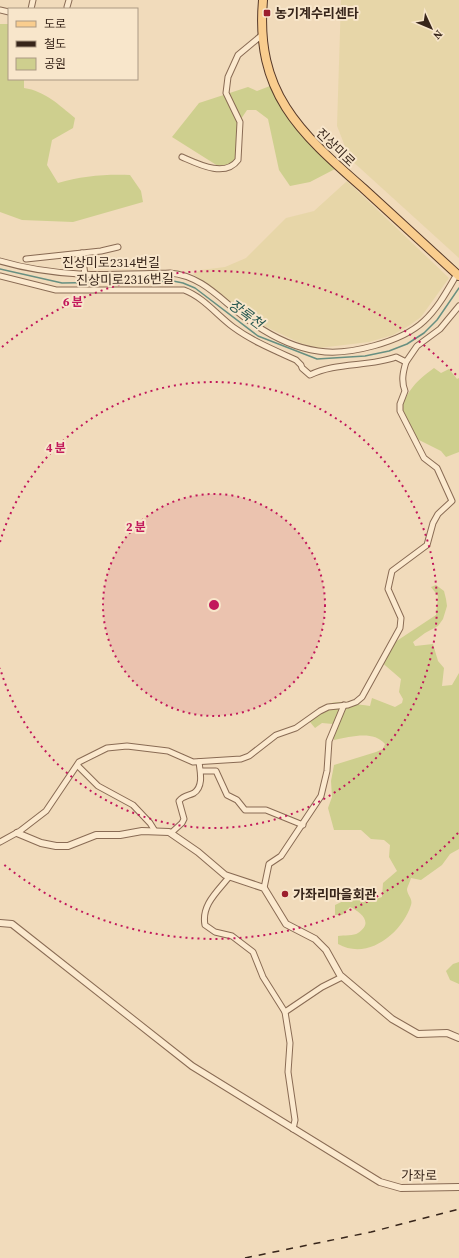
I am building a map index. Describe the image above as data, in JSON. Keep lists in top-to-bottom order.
{
  "streets": {
    "main road": ["진상미로"],
    "street": ["진상미로2314번길", "진상미로2316번길", "가좌로"]
  },
  "crossings": [
    ["진상미로", "진상미로2314번길"]
  ],
  "water": ["장록천"],
  "places": {
    "transit": ["농기계수리센타"],
    "other": ["가좌리마을회관"]
  },
  "legend": ["도로", "철도", "공원"],
  "north": "bottom right",
  "rings": ["6 분", "4 분", "2 분"]
}
